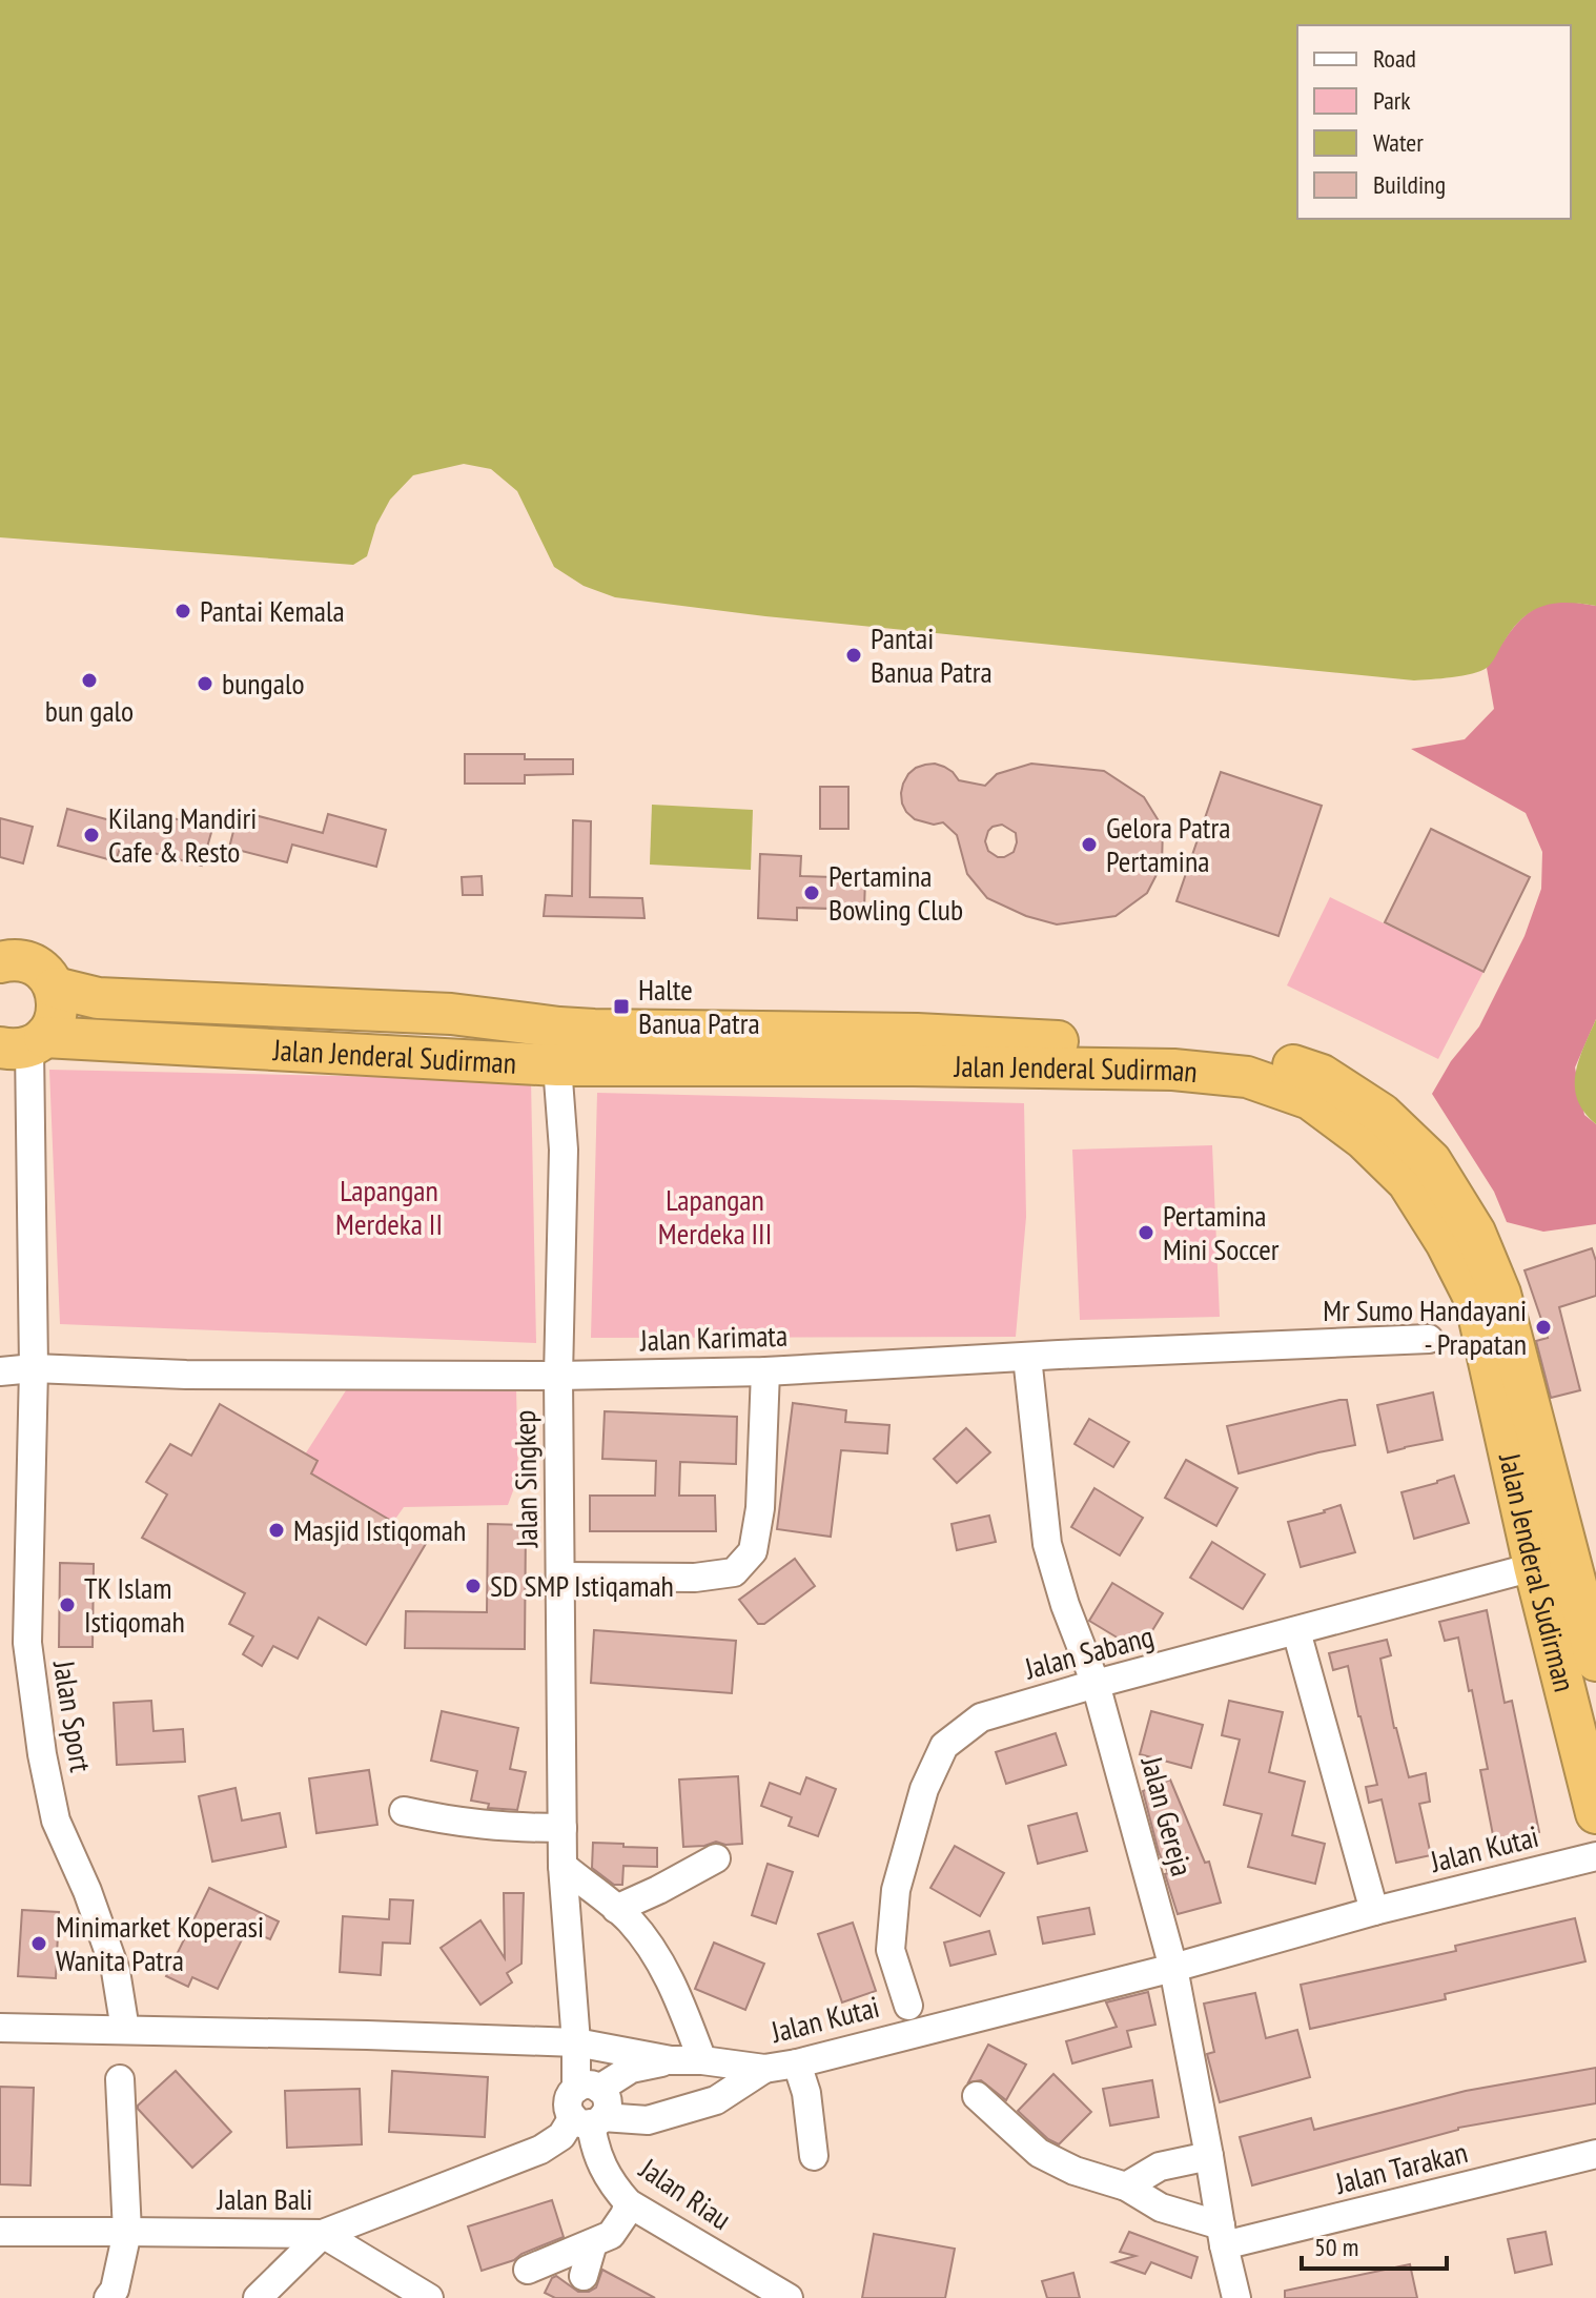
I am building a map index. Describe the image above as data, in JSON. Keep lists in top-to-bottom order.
{
  "streets": {
    "highway": ["Jalan Jenderal Sudirman"],
    "street": [
      "Jalan Karimata",
      "Jalan Singkep",
      "Jalan Sabang",
      "Jalan Sport",
      "Jalan Gereja",
      "Jalan Kutai",
      "Jalan Tarakan",
      "Jalan Riau",
      "Jalan Bali"
    ]
  },
  "crossings": [
    ["Jalan Jenderal Sudirman", "Jalan Singkep"],
    ["Jalan Jenderal Sudirman", "Jalan Sport"],
    ["Jalan Karimata", "Jalan Singkep"],
    ["Jalan Karimata", "Jalan Sport"],
    ["Jalan Karimata", "Jalan Gereja"],
    ["Jalan Singkep", "Jalan Kutai"],
    ["Jalan Sabang", "Jalan Gereja"],
    ["Jalan Sport", "Jalan Kutai"],
    ["Jalan Gereja", "Jalan Kutai"],
    ["Jalan Gereja", "Jalan Tarakan"],
    ["Jalan Riau", "Jalan Bali"]
  ],
  "parks": ["Lapangan Merdeka II", "Lapangan Merdeka III"],
  "places": {
    "other": [
      "Pantai Kemala",
      "Pantai Banua Patra",
      "bun galo",
      "bungalo",
      "Kilang Mandiri Cafe & Resto",
      "Gelora Patra Pertamina",
      "Pertamina Bowling Club",
      "Pertamina Mini Soccer",
      "Mr Sumo Handayani - Prapatan",
      "Masjid Istiqomah",
      "SD SMP Istiqamah",
      "TK Islam Istiqomah",
      "Minimarket Koperasi Wanita Patra"
    ],
    "transit": ["Halte Banua Patra"]
  },
  "legend": [
    "Road",
    "Park",
    "Water",
    "Building"
  ],
  "scale_bar": "50 m"
}
